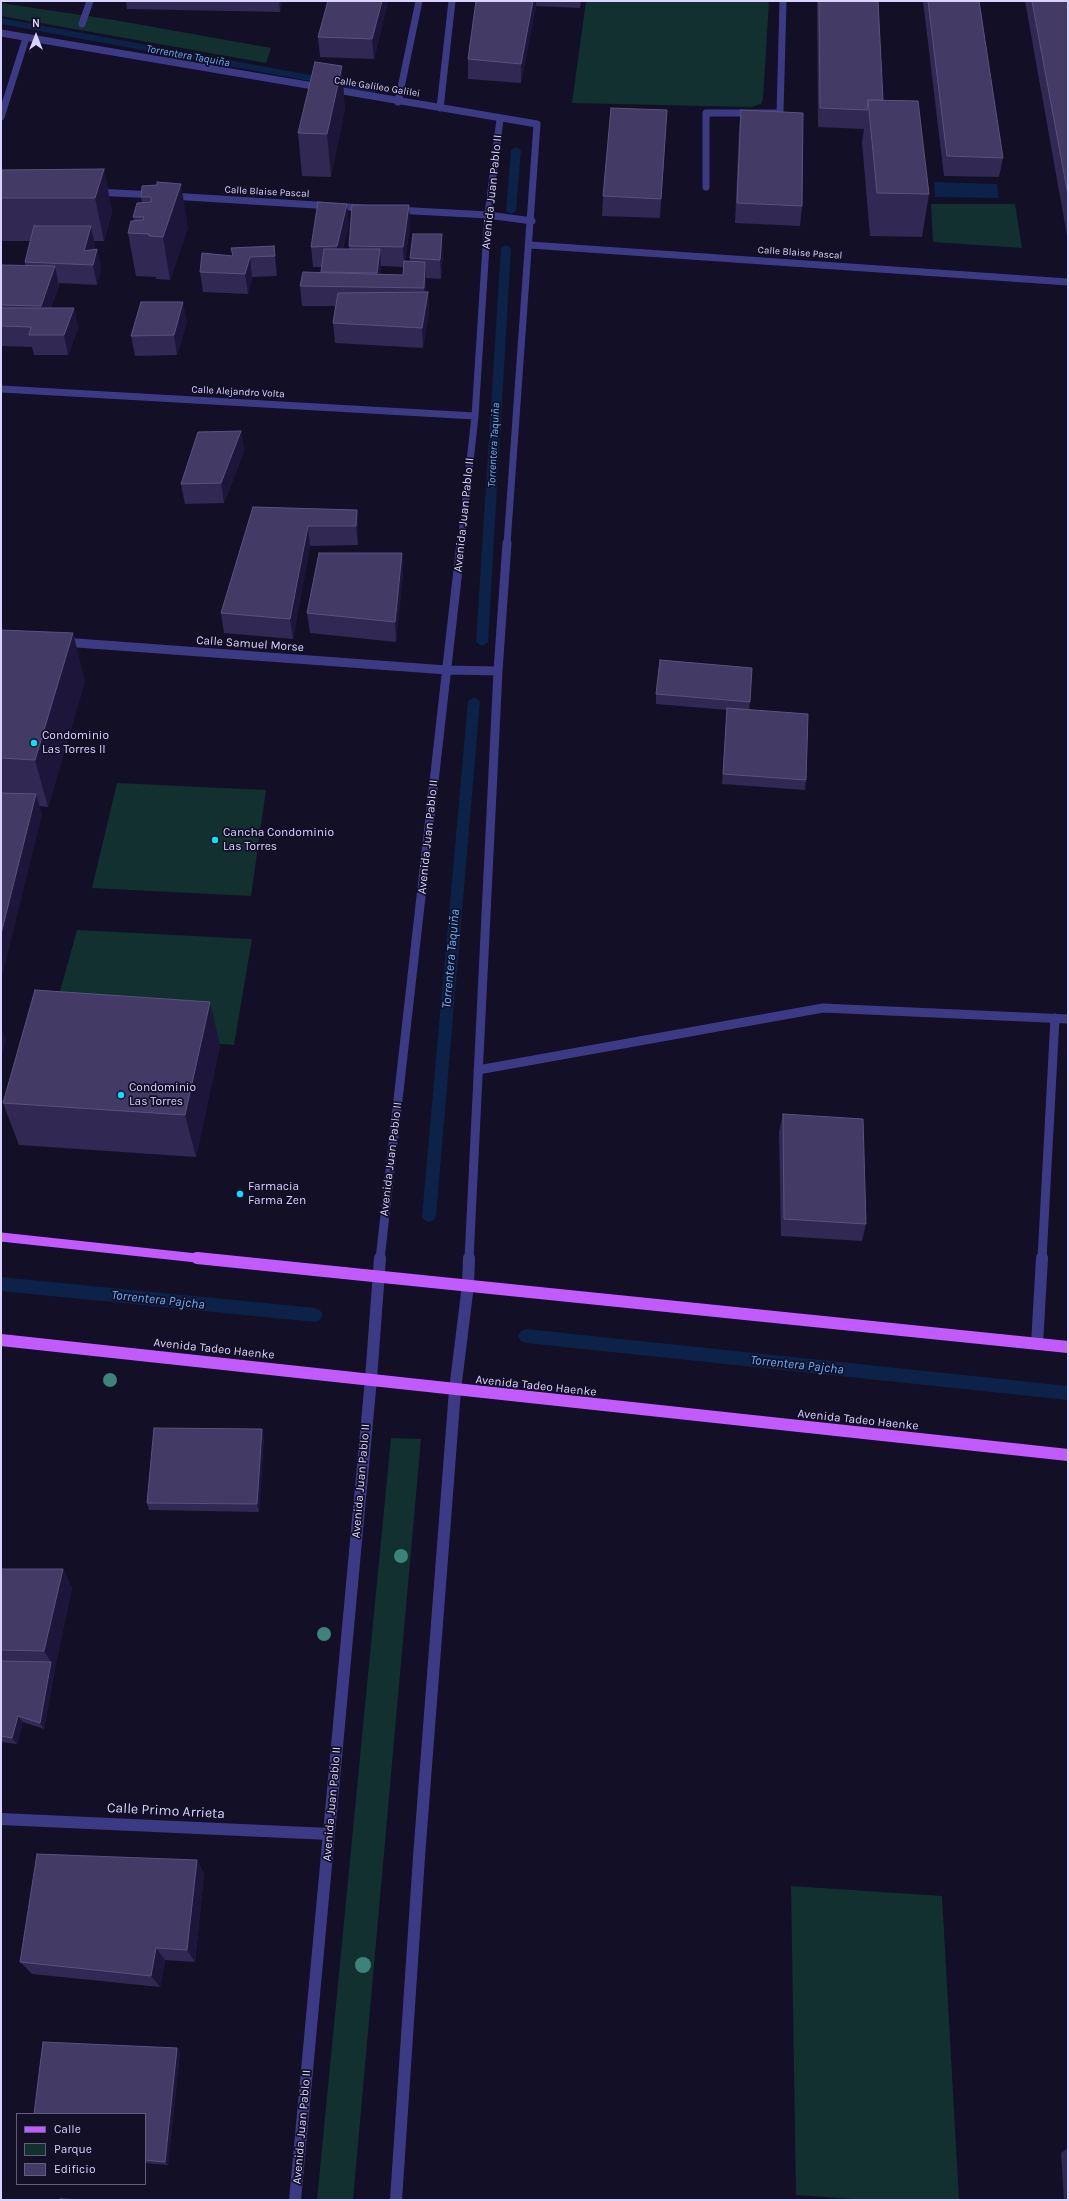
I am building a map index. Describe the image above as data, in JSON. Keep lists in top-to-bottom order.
{
  "streets": {
    "main road": ["Avenida Tadeo Haenke"],
    "street": [
      "Calle Galileo Galilei",
      "Calle Blaise Pascal",
      "Avenida Juan Pablo II",
      "Calle Alejandro Volta",
      "Calle Samuel Morse",
      "Calle Primo Arrieta"
    ]
  },
  "crossings": [
    ["Calle Galileo Galilei", "Avenida Juan Pablo II"],
    ["Avenida Juan Pablo II", "Calle Alejandro Volta"],
    ["Avenida Juan Pablo II", "Calle Samuel Morse"],
    ["Avenida Juan Pablo II", "Avenida Tadeo Haenke"],
    ["Avenida Juan Pablo II", "Calle Primo Arrieta"]
  ],
  "water": ["Torrentera Taquiña", "Torrentera Pajcha"],
  "places": [
    "Condominio Las Torres II",
    "Cancha Condominio Las Torres",
    "Condominio Las Torres",
    "Farmacia Farma Zen"
  ],
  "legend": ["Calle", "Parque", "Edificio"],
  "north": "top"
}
